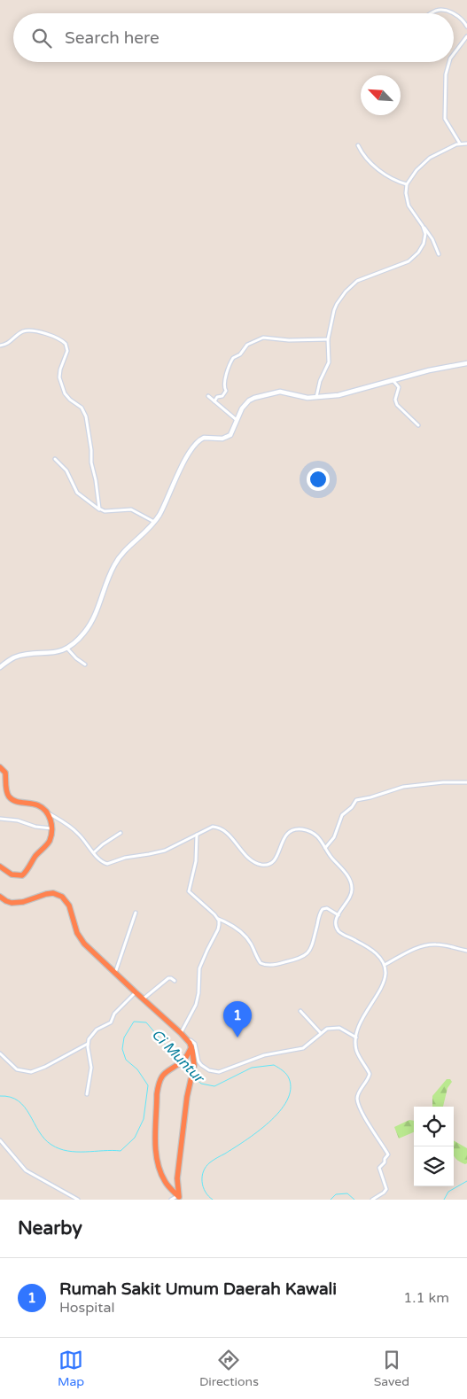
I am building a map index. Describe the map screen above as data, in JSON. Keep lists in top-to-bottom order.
{
  "water": ["Ci Muntur"],
  "north": "top left",
  "page": {
    "search": "Search here",
    "pins": "1",
    "heading": "Nearby",
    "list": [
      {
        "mark": "1",
        "name": "Rumah Sakit Umum Daerah Kawali",
        "note": "Hospital",
        "value": "1.1 km"
      }
    ],
    "nav": ["Map", "Directions", "Saved"]
  }
}
